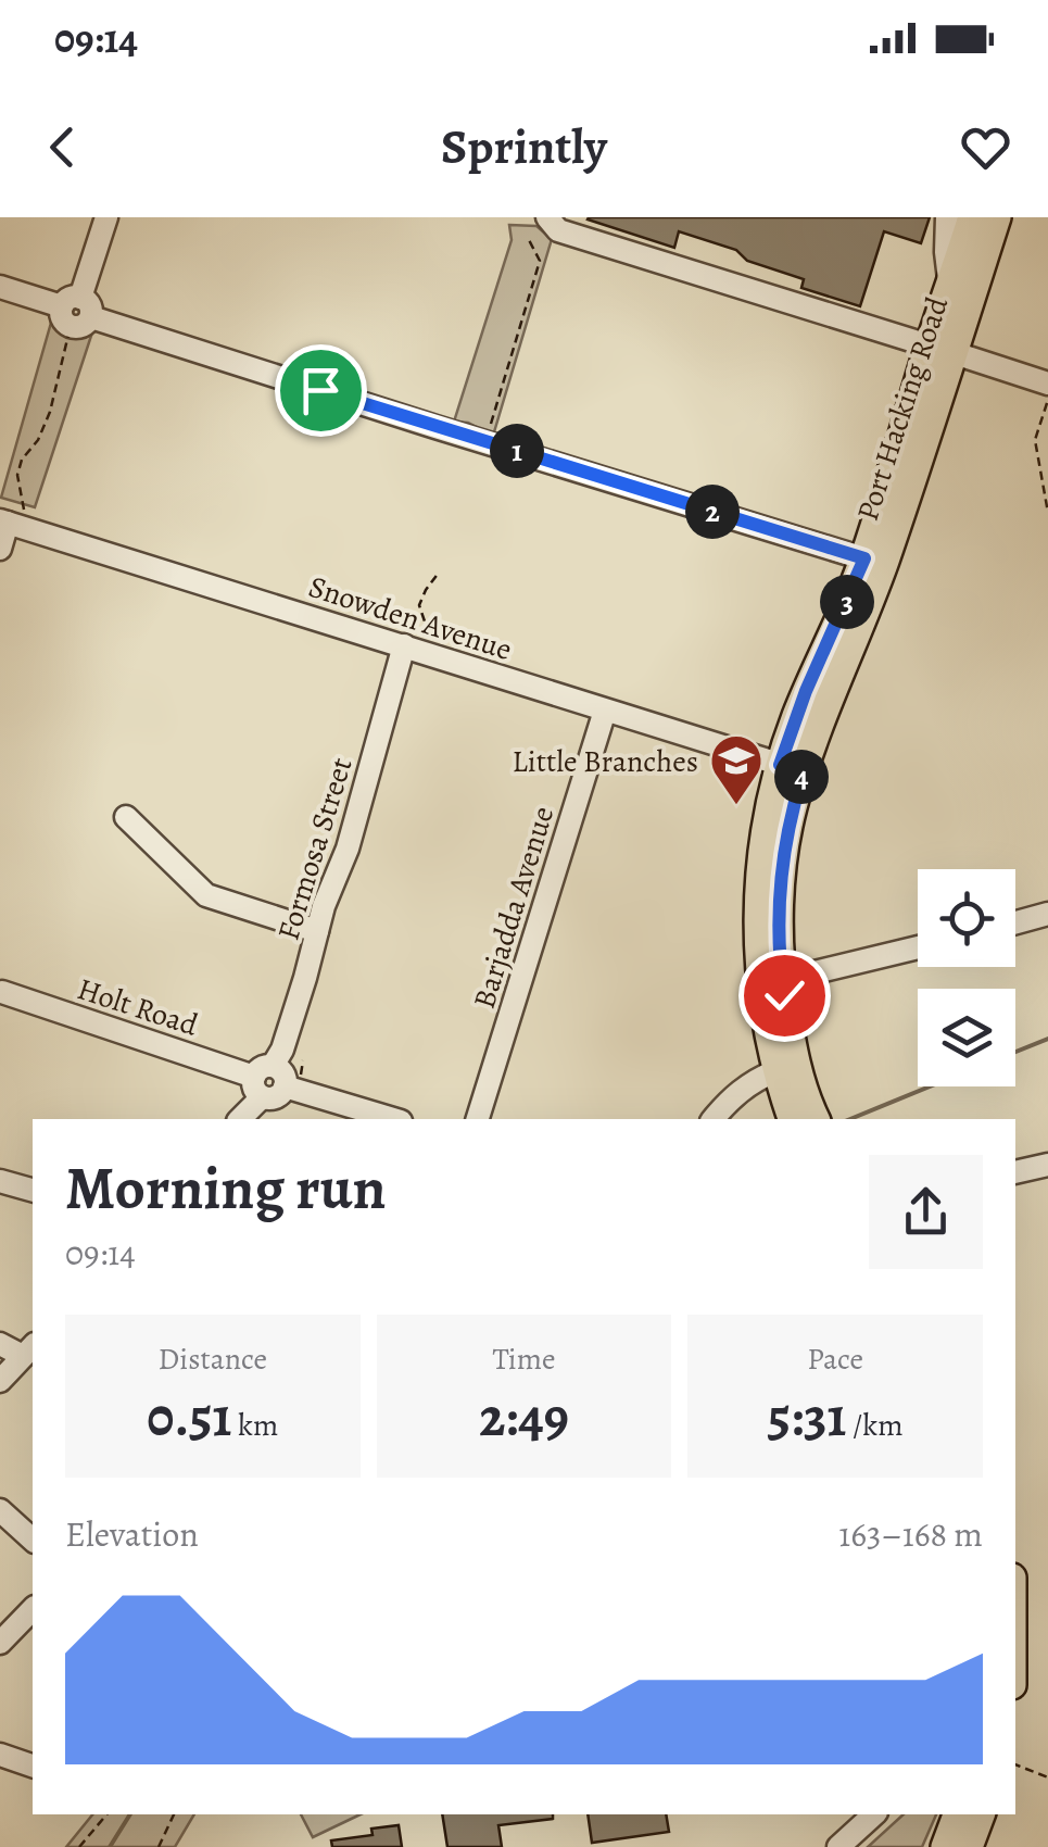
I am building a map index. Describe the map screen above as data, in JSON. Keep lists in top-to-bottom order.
{
  "streets": {
    "main road": ["Port Hacking Road"],
    "street": [
      "Snowden Avenue",
      "Formosa Street",
      "Barjadda Avenue",
      "Holt Road"
    ]
  },
  "crossings": [
    ["Port Hacking Road", "Snowden Avenue"],
    ["Snowden Avenue", "Formosa Street"],
    ["Snowden Avenue", "Barjadda Avenue"],
    ["Formosa Street", "Holt Road"]
  ],
  "places": {
    "school or university": ["Little Branches"]
  },
  "page": {
    "status": "09:14",
    "header": "Sprintly",
    "pins": [
      "1",
      "2",
      "3",
      "4"
    ],
    "heading": ["Morning run", "09:14"],
    "stats": [
      ["Distance", "0.51 km"],
      ["Time", "2:49"],
      ["Pace", "5:31 /km"]
    ],
    "chart": ["Elevation", "163–168 m"]
  }
}
